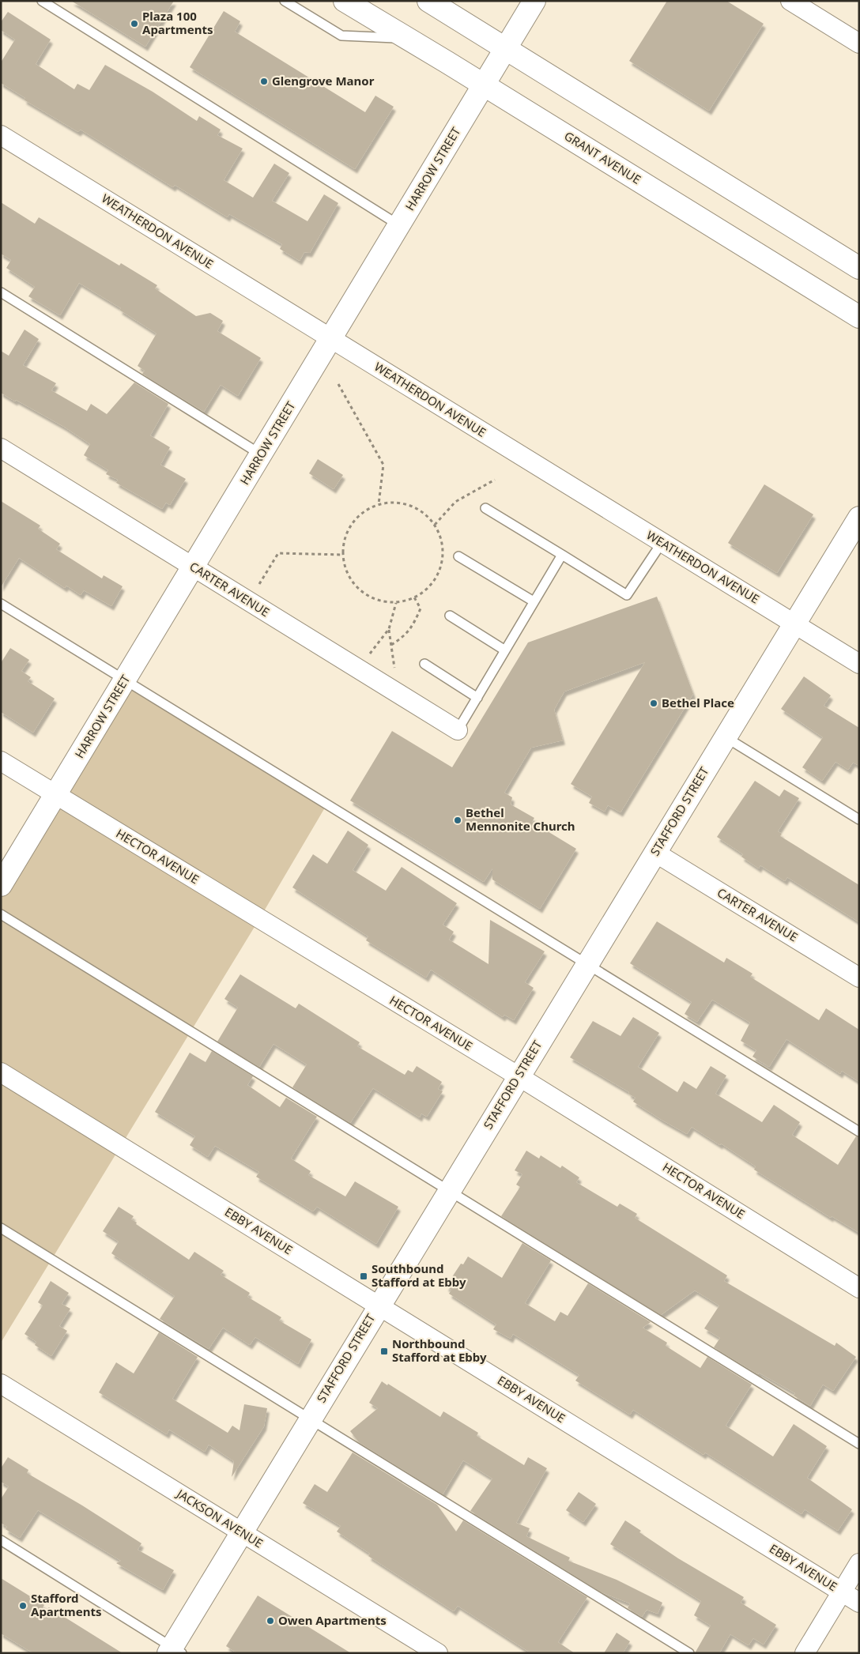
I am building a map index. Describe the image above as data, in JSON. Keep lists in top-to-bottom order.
{
  "streets": {
    "street": [
      "GRANT AVENUE",
      "HARROW STREET",
      "WEATHERDON AVENUE",
      "CARTER AVENUE",
      "STAFFORD STREET",
      "HECTOR AVENUE",
      "EBBY AVENUE",
      "JACKSON AVENUE"
    ]
  },
  "crossings": [
    ["GRANT AVENUE", "HARROW STREET"],
    ["HARROW STREET", "WEATHERDON AVENUE"],
    ["HARROW STREET", "CARTER AVENUE"],
    ["HARROW STREET", "HECTOR AVENUE"],
    ["WEATHERDON AVENUE", "STAFFORD STREET"],
    ["CARTER AVENUE", "STAFFORD STREET"],
    ["STAFFORD STREET", "HECTOR AVENUE"],
    ["STAFFORD STREET", "EBBY AVENUE"],
    ["STAFFORD STREET", "JACKSON AVENUE"]
  ],
  "places": {
    "other": [
      "Plaza 100 Apartments",
      "Glengrove Manor",
      "Bethel Place",
      "Bethel Mennonite Church",
      "Stafford Apartments",
      "Owen Apartments"
    ],
    "transit": ["Southbound Stafford at Ebby", "Northbound Stafford at Ebby"]
  }
}
